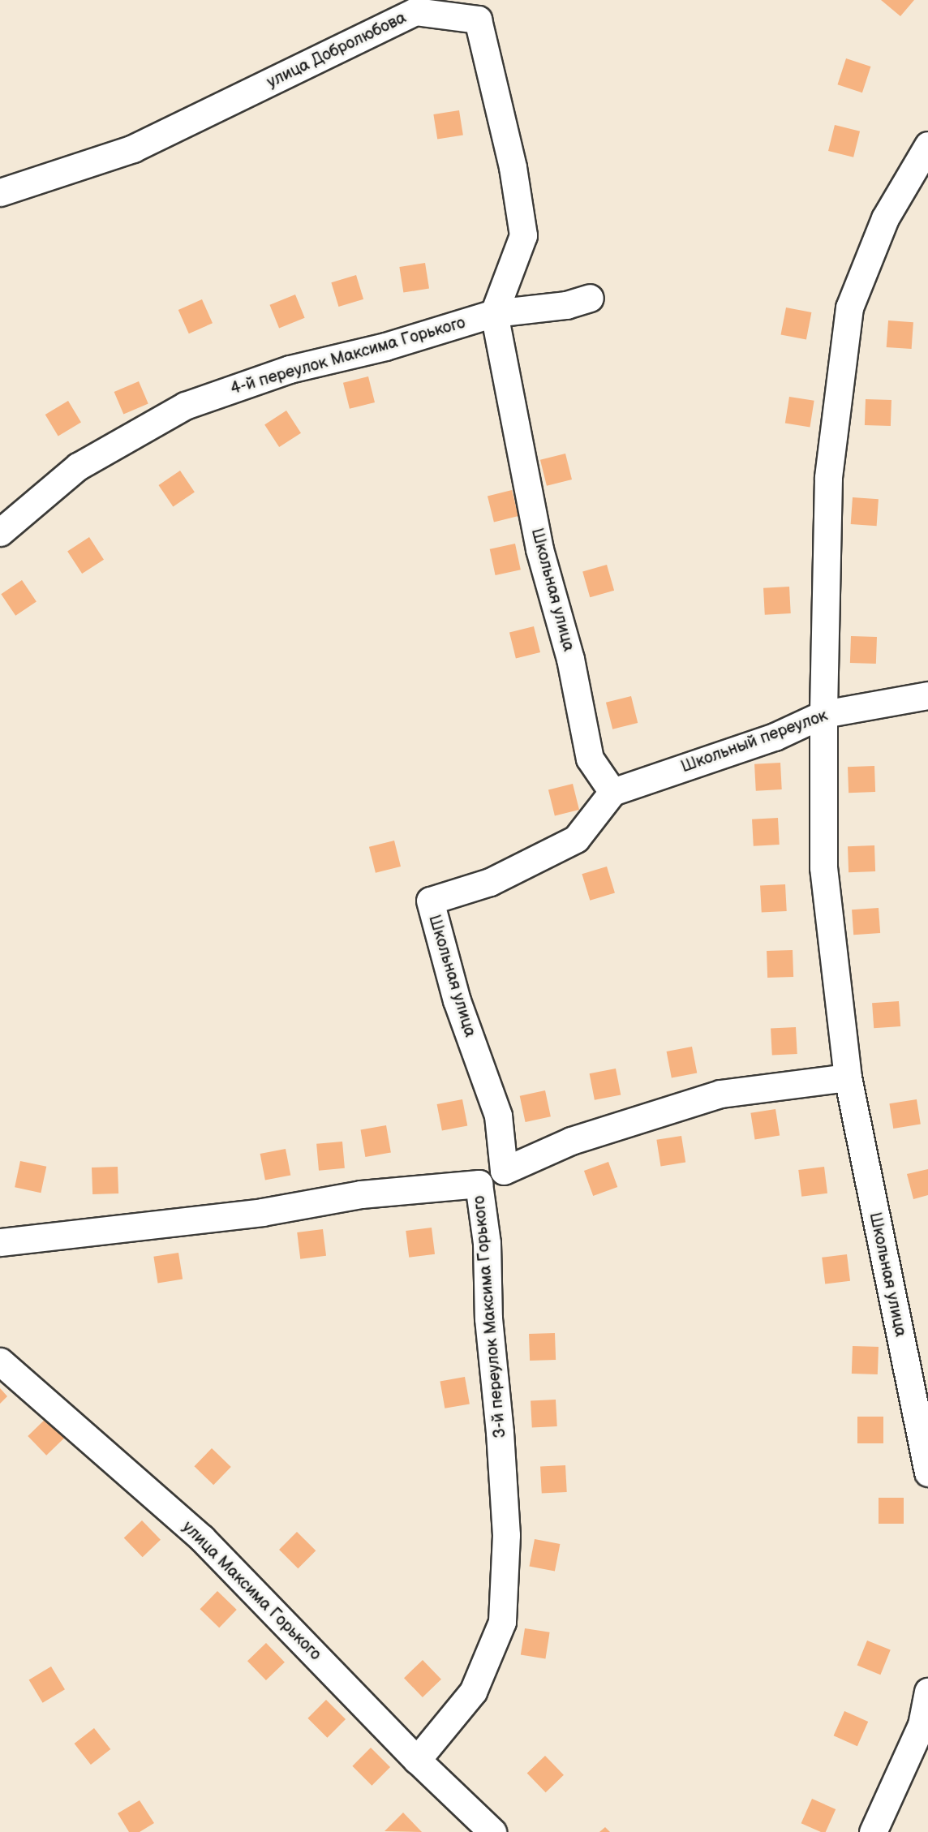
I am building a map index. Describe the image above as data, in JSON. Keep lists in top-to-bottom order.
{
  "streets": {
    "street": [
      "улица Добролюбова",
      "4-й переулок Максима Горького",
      "Школьная улица",
      "Школьный переулок",
      "3-й переулок Максима Горького",
      "улица Максима Горького"
    ]
  },
  "crossings": [
    ["улица Добролюбова", "4-й переулок Максима Горького"],
    ["улица Добролюбова", "Школьная улица"],
    ["4-й переулок Максима Горького", "Школьная улица"],
    ["Школьная улица", "Школьный переулок"],
    ["3-й переулок Максима Горького", "улица Максима Горького"]
  ]
}
